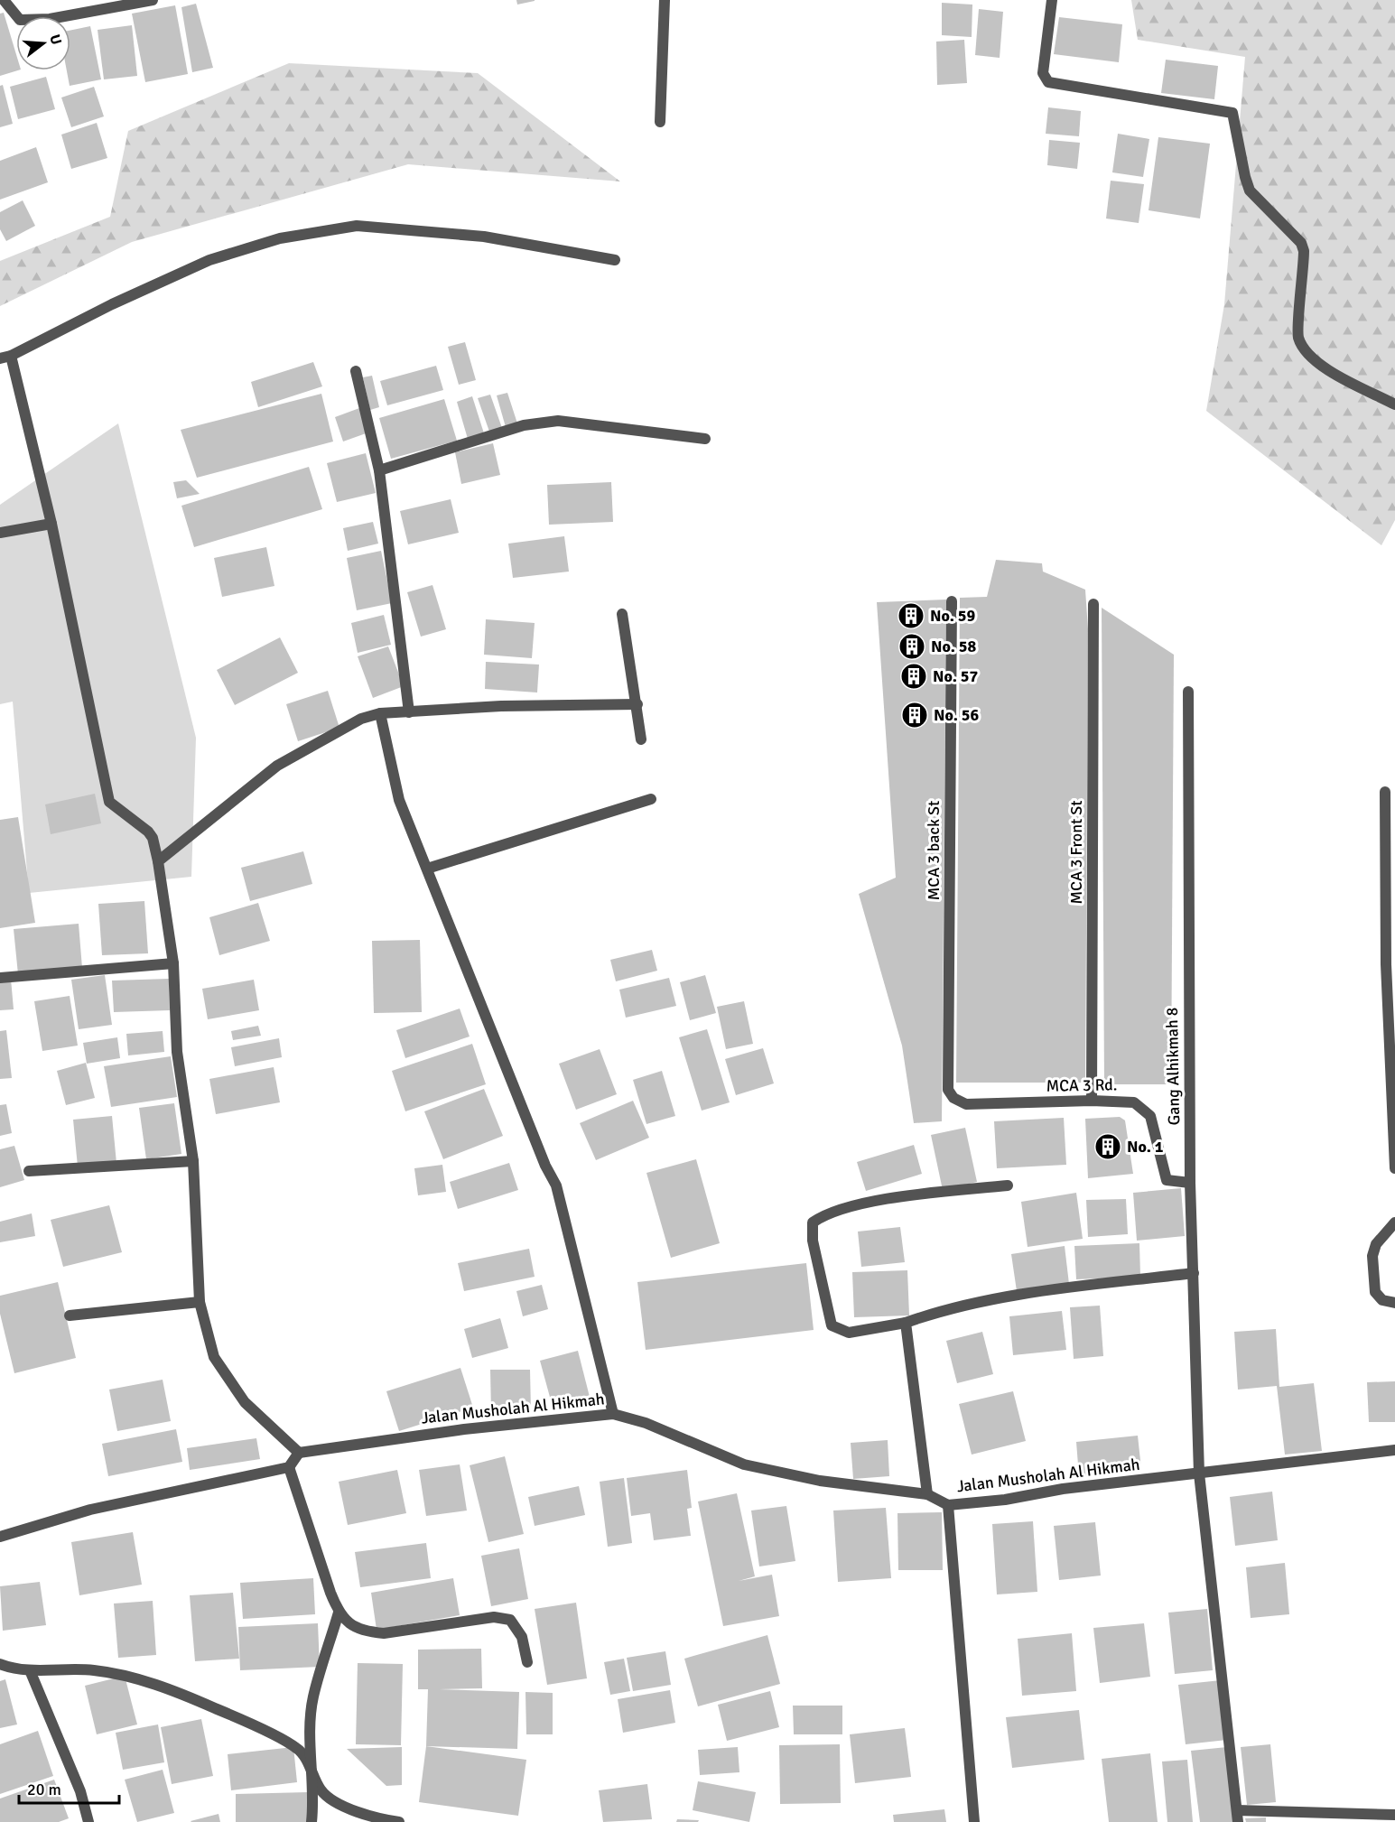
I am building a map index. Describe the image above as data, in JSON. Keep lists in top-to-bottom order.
{
  "streets": {
    "street": [
      "MCA 3 back St",
      "MCA 3 Front St",
      "Gang Alhikmah 8",
      "MCA 3 Rd.",
      "Jalan Musholah Al Hikmah"
    ]
  },
  "crossings": [
    ["MCA 3 back St", "MCA 3 Rd."],
    ["MCA 3 Front St", "MCA 3 Rd."],
    ["Gang Alhikmah 8", "MCA 3 Rd."],
    ["Gang Alhikmah 8", "Jalan Musholah Al Hikmah"]
  ],
  "places": {
    "building": [
      "No. 59",
      "No. 58",
      "No. 57",
      "No. 56",
      "No. 1"
    ]
  },
  "scale_bar": "20 m",
  "north": "right"
}
